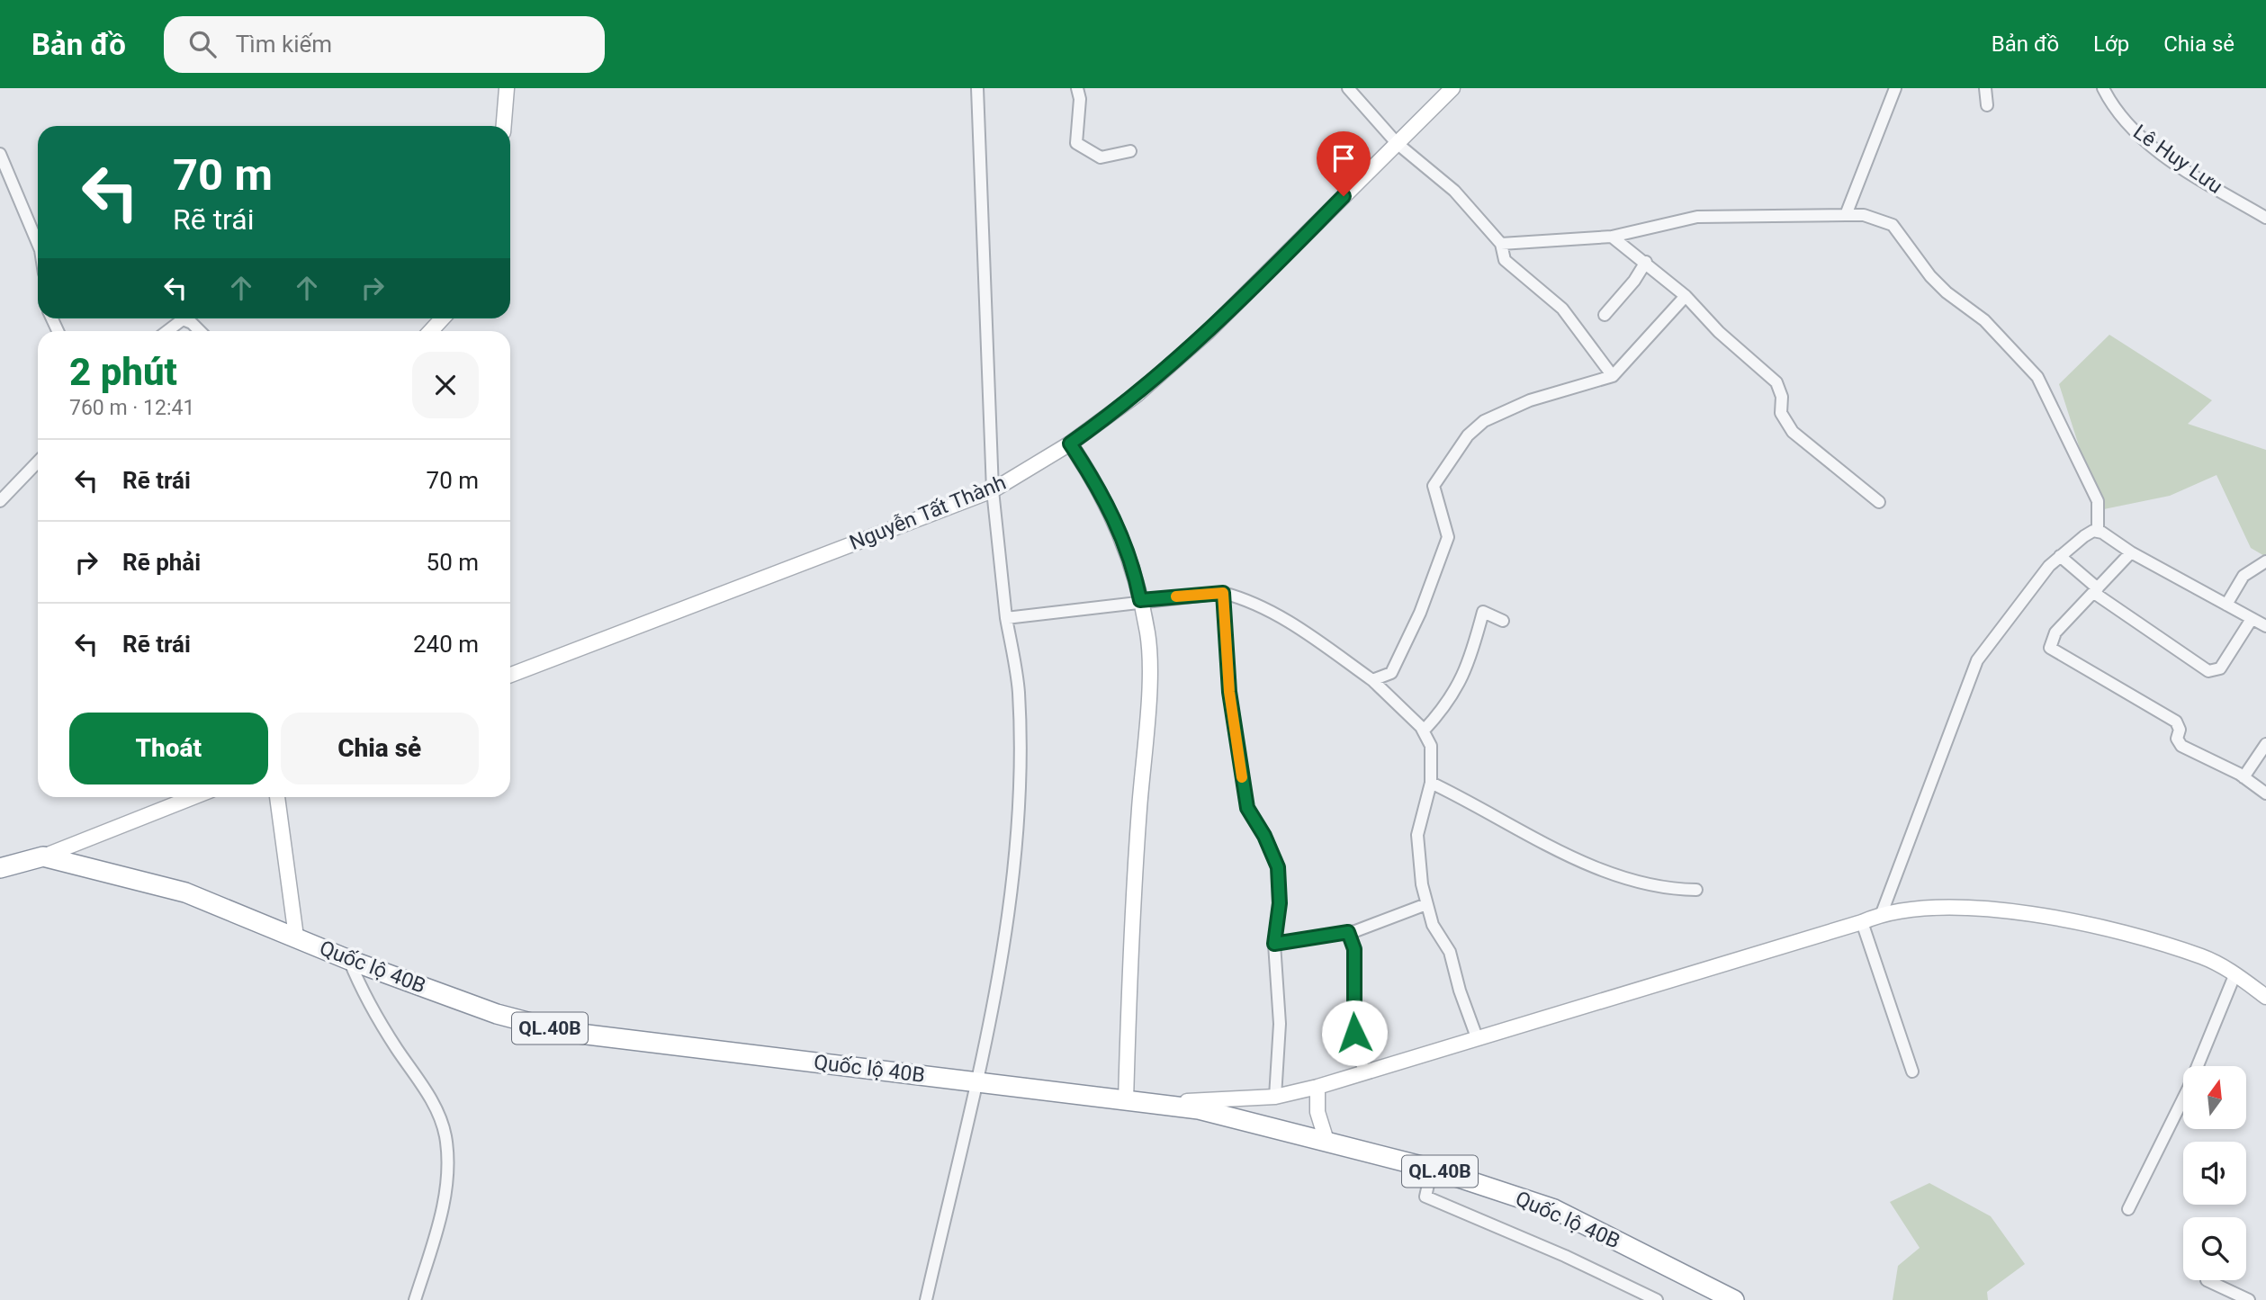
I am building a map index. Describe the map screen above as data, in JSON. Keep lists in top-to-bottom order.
{
  "streets": {
    "highway": ["Quốc lộ 40B", "QL.40B"],
    "main road": ["Nguyễn Tất Thành"],
    "street": ["Lê Huy Lưu"]
  },
  "north": "top",
  "page": {
    "header": "Bản đồ",
    "search": "Tìm kiếm",
    "nav": ["Bản đồ", "Lớp", "Chia sẻ"],
    "turn": ["70 m", "Rẽ trái"],
    "heading": ["2 phút", "760 m · 12:41"],
    "list": [
      {
        "name": "Rẽ trái",
        "value": "70 m"
      },
      {
        "name": "Rẽ phải",
        "value": "50 m"
      },
      {
        "name": "Rẽ trái",
        "value": "240 m"
      }
    ],
    "buttons": ["Thoát", "Chia sẻ"]
  }
}
